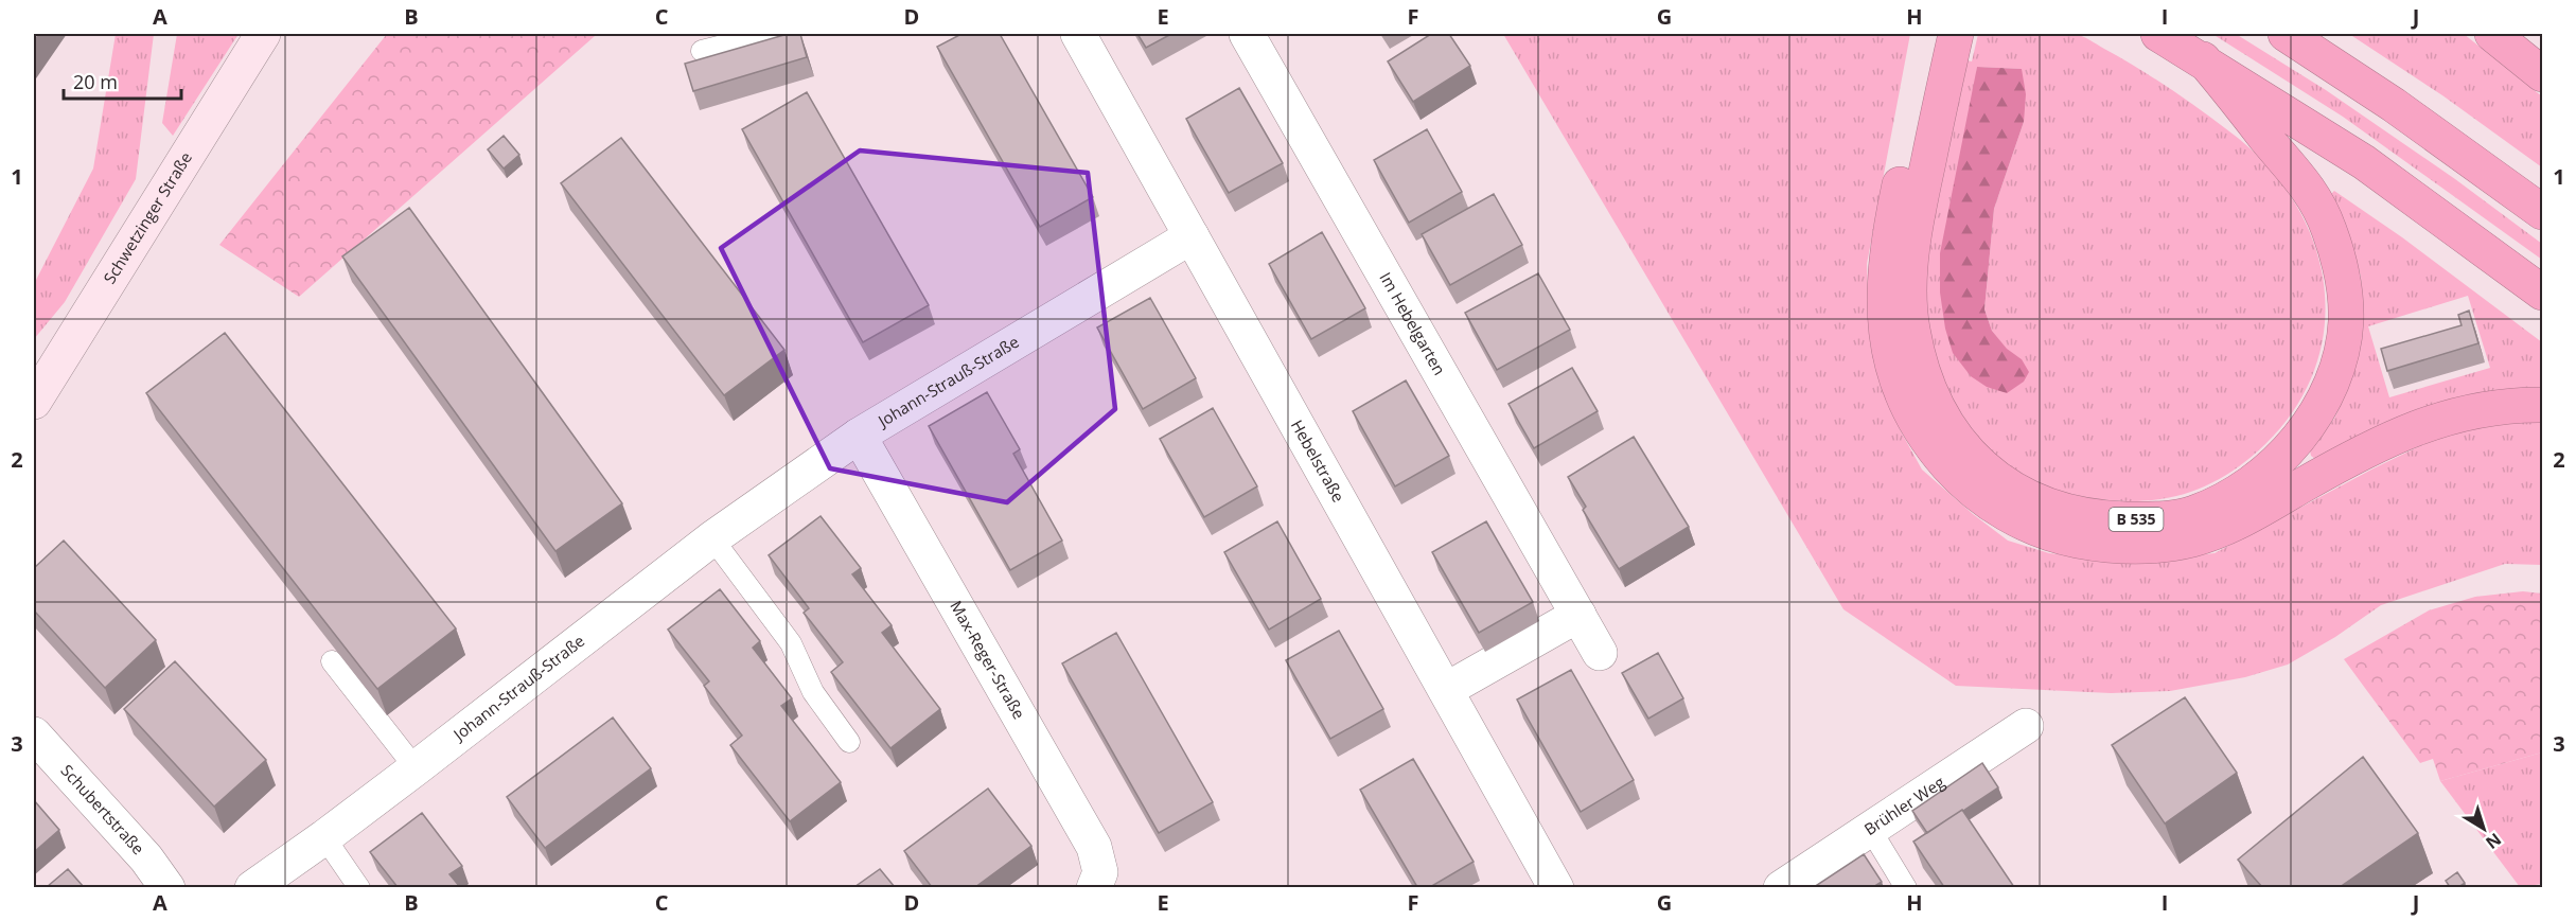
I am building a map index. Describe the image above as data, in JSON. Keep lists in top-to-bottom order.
{
  "streets": {
    "highway": ["B 535"],
    "street": [
      "Schwetzinger Straße",
      "Im Hebelgarten",
      "Johann-Strauß-Straße",
      "Hebelstraße",
      "Max-Reger-Straße",
      "Brühler Weg",
      "Schubertstraße"
    ]
  },
  "crossings": [
    ["Johann-Strauß-Straße", "Hebelstraße"],
    ["Johann-Strauß-Straße", "Max-Reger-Straße"]
  ],
  "scale_bar": "20 m",
  "north": "bottom right",
  "grid": {
    "columns": [
      "A",
      "B",
      "C",
      "D",
      "E",
      "F",
      "G",
      "H",
      "I",
      "J"
    ],
    "rows": ["1", "2", "3"]
  }
}
